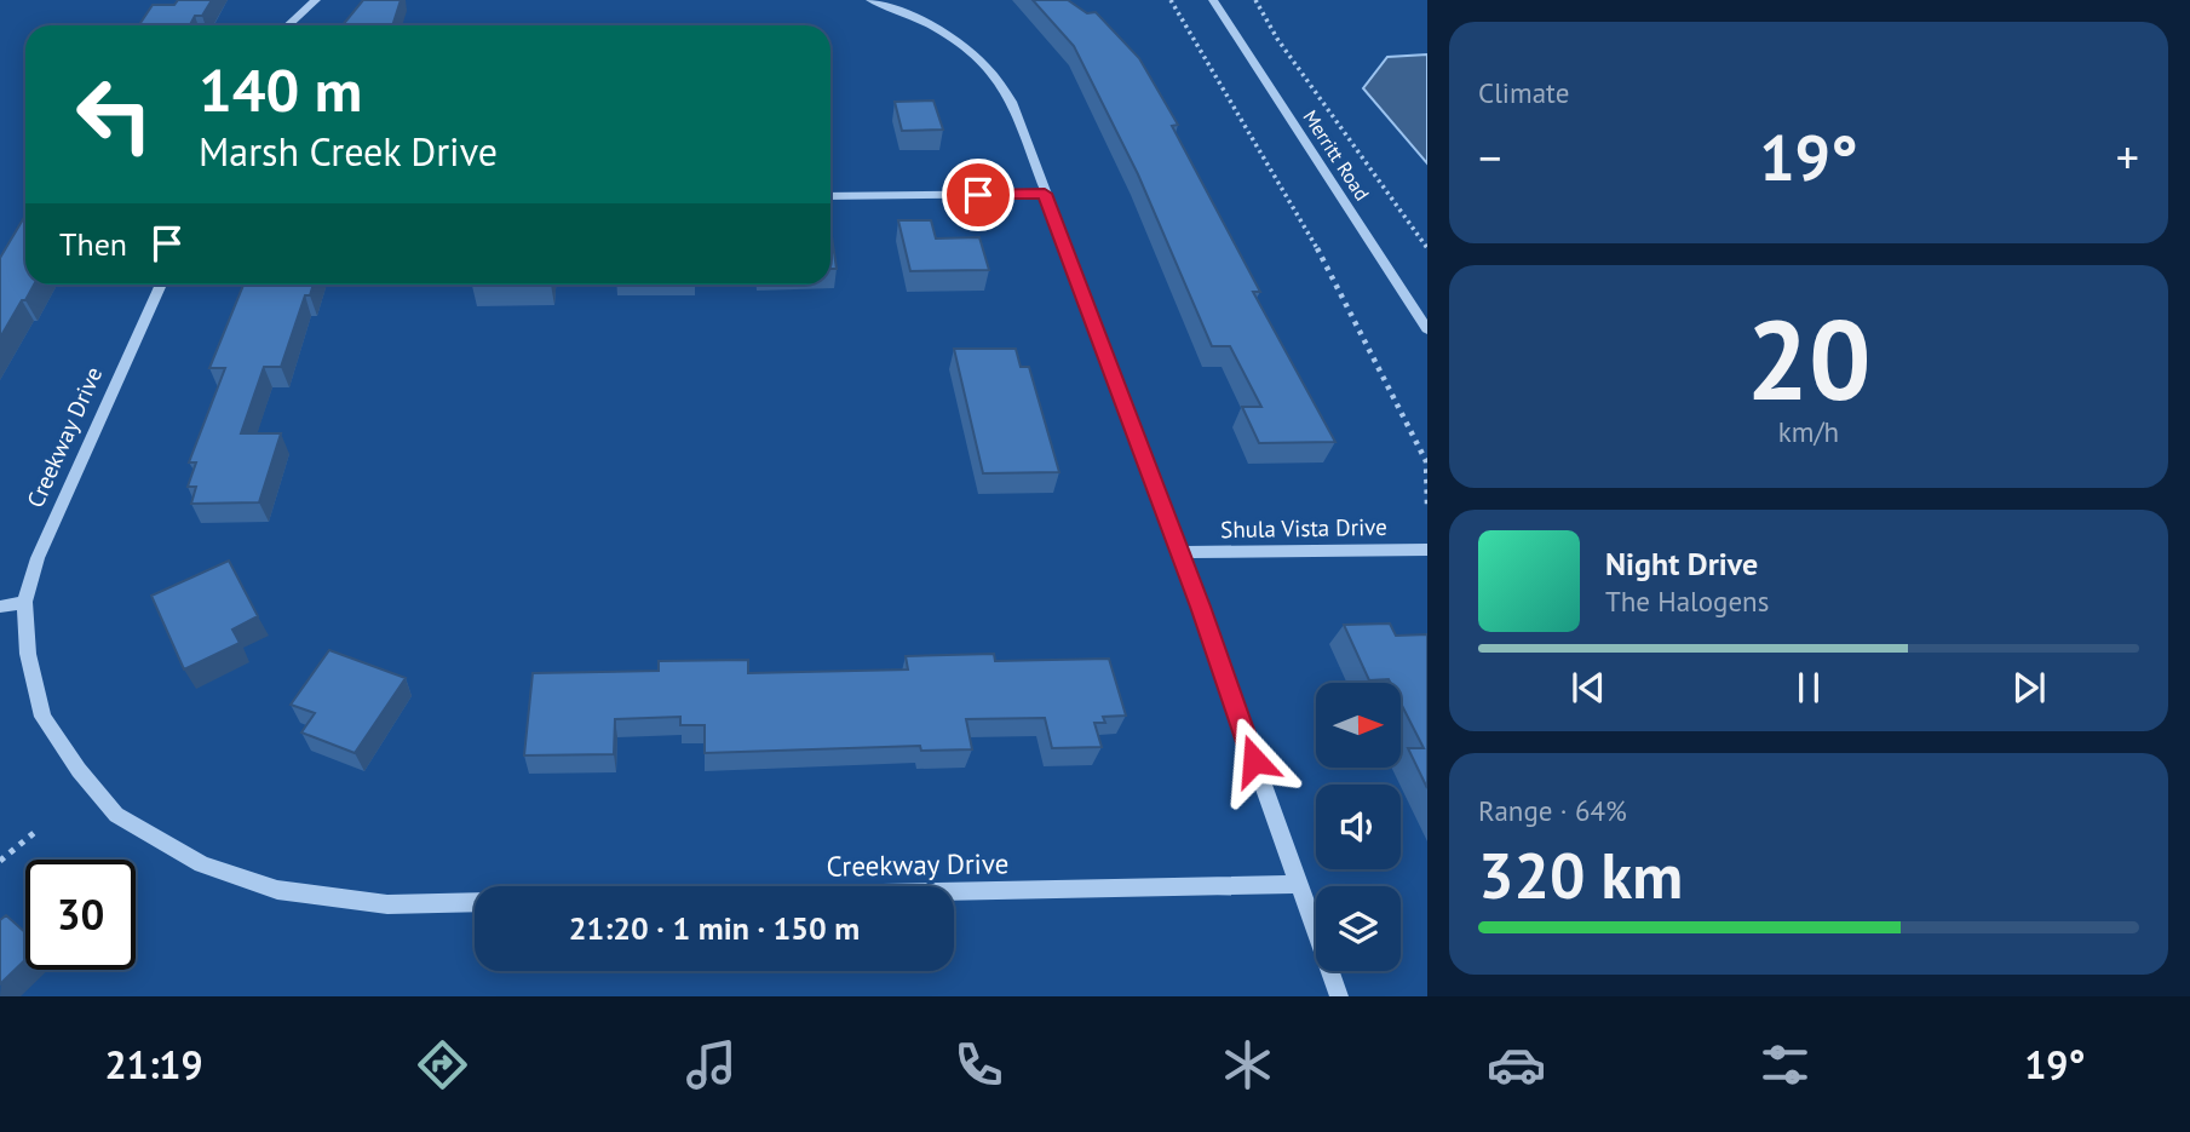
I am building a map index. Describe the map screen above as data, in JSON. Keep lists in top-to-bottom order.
{
  "streets": {
    "street": ["Merritt Road", "Creekway Drive", "Shula Vista Drive"]
  },
  "north": "right",
  "page": {
    "tile": [
      "Climate",
      ["20", "km/h"],
      ["Range · 64%", "320 km"]
    ],
    "turn": ["140 m", "Marsh Creek Drive"],
    "heat": ["−", "19°", "+"],
    "then": "Then",
    "song": ["Night Drive", "The Halogens"],
    "limit": "30",
    "trip": "21:20 · 1 min · 150 m",
    "tabs": ["21:19", "19°"]
  }
}
